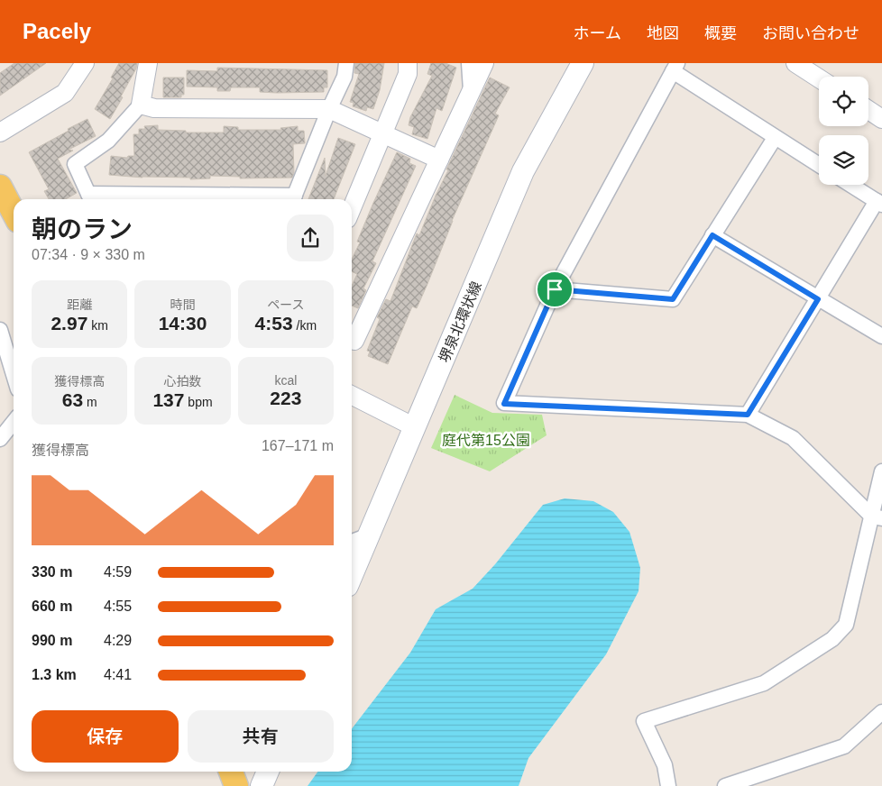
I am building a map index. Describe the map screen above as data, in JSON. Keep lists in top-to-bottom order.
{
  "streets": {
    "main road": ["堺泉北環状線"]
  },
  "parks": ["庭代第15公園"],
  "page": {
    "header": "Pacely",
    "nav": [
      "ホーム",
      "地図",
      "概要",
      "お問い合わせ"
    ],
    "heading": ["朝のラン", "07:34 · 9 × 330 m"],
    "stats": [
      ["距離", "2.97 km"],
      ["時間", "14:30"],
      ["ペース", "4:53 /km"],
      ["獲得標高", "63 m"],
      ["心拍数", "137 bpm"],
      ["kcal", "223"]
    ],
    "chart": ["獲得標高", "167–171 m"],
    "list": [
      {
        "name": "330 m",
        "note": "4:59"
      },
      {
        "name": "660 m",
        "note": "4:55"
      },
      {
        "name": "990 m",
        "note": "4:29"
      },
      {
        "name": "1.3 km",
        "note": "4:41"
      }
    ],
    "buttons": ["保存", "共有"]
  }
}
